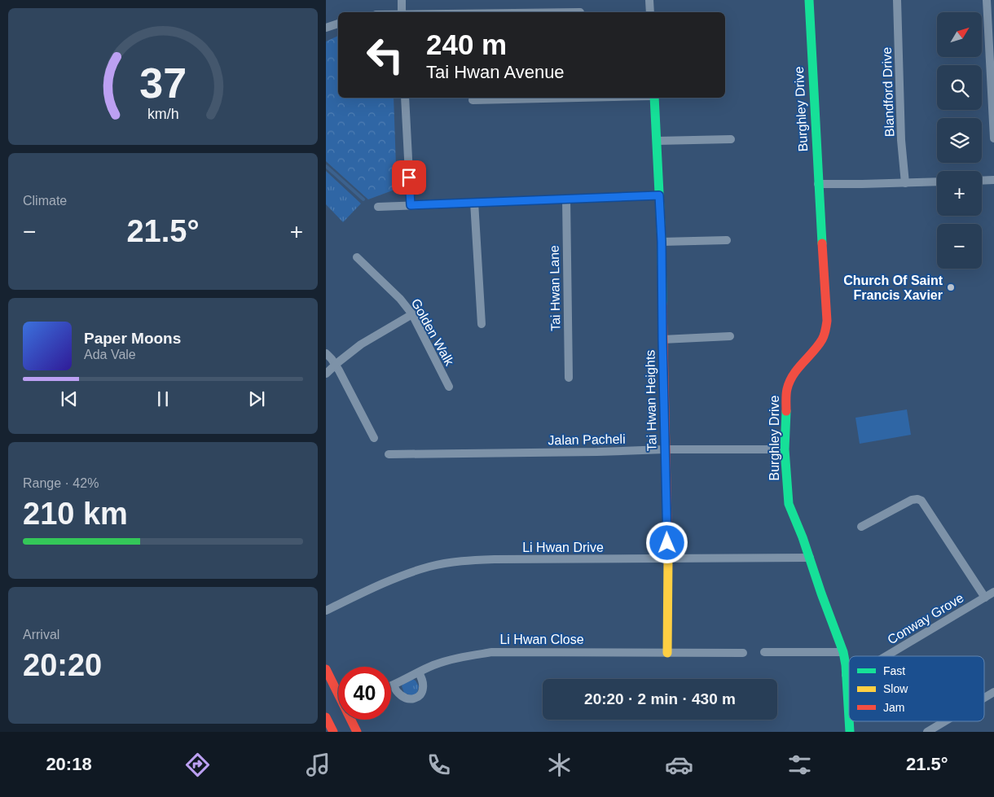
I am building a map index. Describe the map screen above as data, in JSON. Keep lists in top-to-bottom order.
{
  "streets": {
    "street": [
      "Blandford Drive",
      "Burghley Drive",
      "Tai Hwan Lane",
      "Golden Walk",
      "Tai Hwan Heights",
      "Jalan Pacheli",
      "Li Hwan Drive",
      "Conway Grove",
      "Li Hwan Close"
    ]
  },
  "crossings": [
    ["Burghley Drive", "Jalan Pacheli"],
    ["Burghley Drive", "Li Hwan Drive"],
    ["Burghley Drive", "Conway Grove"],
    ["Tai Hwan Heights", "Jalan Pacheli"],
    ["Tai Hwan Heights", "Li Hwan Drive"]
  ],
  "places": ["Church Of Saint Francis Xavier"],
  "legend": ["Fast", "Slow", "Jam"],
  "north": "top right",
  "page": {
    "map_buttons": ["+", "−"],
    "turn": ["240 m", "Tai Hwan Avenue"],
    "tile": [
      "Climate",
      ["Range · 42%", "210 km"],
      ["Arrival", "20:20"]
    ],
    "heat": ["−", "21.5°", "+"],
    "song": ["Paper Moons", "Ada Vale"],
    "limit": "40",
    "trip": "20:20 · 2 min · 430 m",
    "tabs": ["20:18", "21.5°"],
    "gauge": ["37", "km/h"]
  }
}
